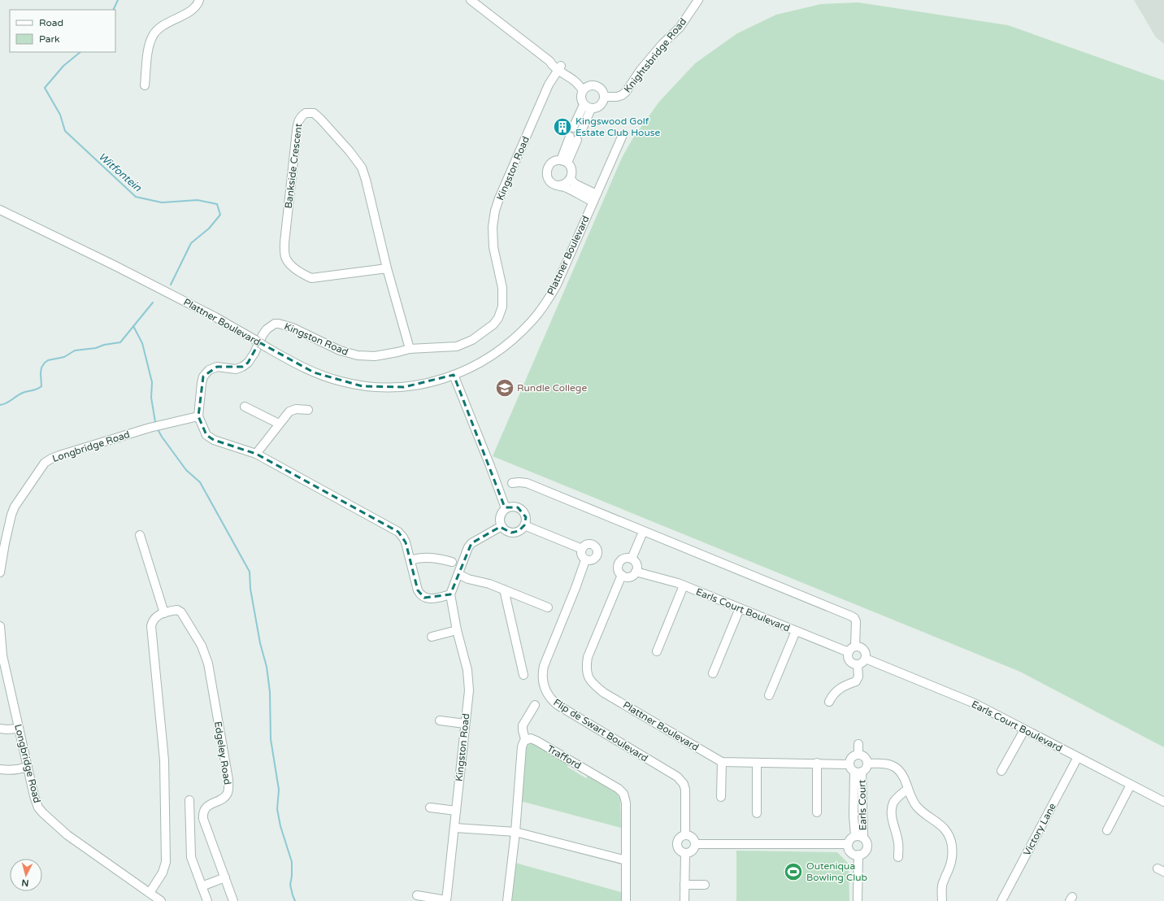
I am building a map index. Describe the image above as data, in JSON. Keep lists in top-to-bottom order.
{
  "streets": {
    "street": [
      "Knightsbridge Road",
      "Bankside Crescent",
      "Kingston Road",
      "Plattner Boulevard",
      "Longbridge Road",
      "Earls Court Boulevard",
      "Flip de Swart Boulevard",
      "Edgeley Road",
      "Trafford",
      "Earls Court",
      "Victory Lane"
    ]
  },
  "crossings": [
    ["Bankside Crescent", "Kingston Road"],
    ["Kingston Road", "Longbridge Road"],
    ["Plattner Boulevard", "Earls Court Boulevard"],
    ["Plattner Boulevard", "Earls Court"],
    ["Earls Court Boulevard", "Victory Lane"]
  ],
  "water": ["Witfontein"],
  "places": {
    "building": ["Kingswood Golf Estate Club House"],
    "school or university": ["Rundle College"],
    "sports": ["Outeniqua Bowling Club"]
  },
  "legend": ["Road", "Park"],
  "north": "bottom"
}
